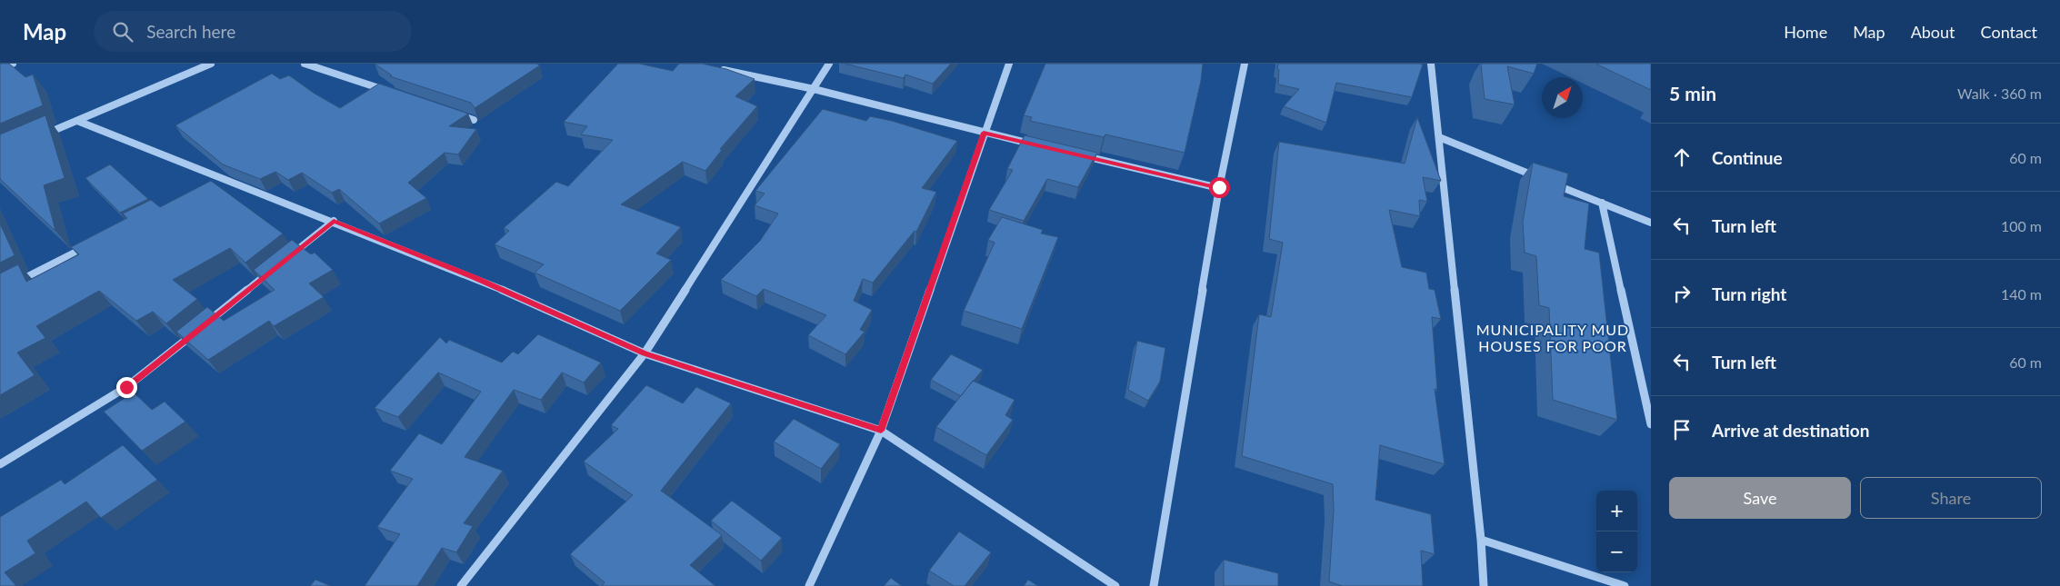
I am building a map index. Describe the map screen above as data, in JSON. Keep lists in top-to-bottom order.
{
  "districts": ["MUNICIPALITY MUD HOUSES FOR POOR"],
  "north": "top right",
  "page": {
    "header": "Map",
    "search": "Search here",
    "nav": [
      "Home",
      "Map",
      "About",
      "Contact"
    ],
    "heading": ["5 min", "Walk · 360 m"],
    "list": [
      ["Continue", "60 m"],
      ["Turn left", "100 m"],
      ["Turn right", "140 m"],
      ["Turn left", "60 m"],
      "Arrive at destination"
    ],
    "buttons": ["Save", "Share"],
    "map_buttons": ["+", "−"]
  }
}
